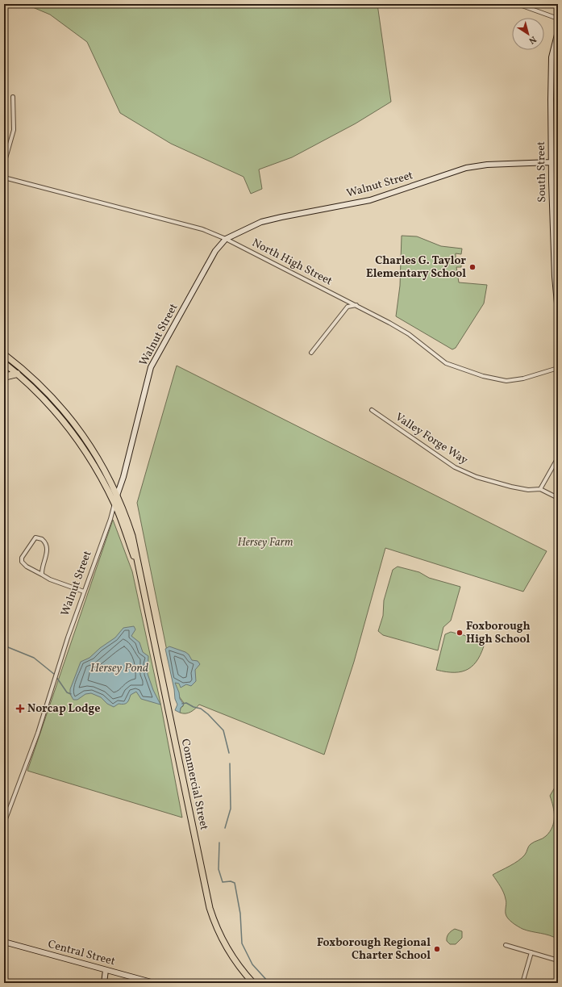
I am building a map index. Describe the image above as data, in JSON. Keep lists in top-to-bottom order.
{
  "streets": {
    "main road": ["Commercial Street"],
    "street": [
      "South Street",
      "Walnut Street",
      "North High Street",
      "Valley Forge Way",
      "Central Street"
    ]
  },
  "crossings": [
    ["South Street", "Walnut Street"],
    ["Walnut Street", "North High Street"],
    ["Walnut Street", "Commercial Street"]
  ],
  "water": ["Hersey Pond"],
  "parks": ["Hersey Farm"],
  "places": {
    "other": ["Charles G. Taylor Elementary School", "Foxborough High School", "Foxborough Regional Charter School"],
    "health": ["Norcap Lodge"]
  },
  "north": "bottom right"
}
